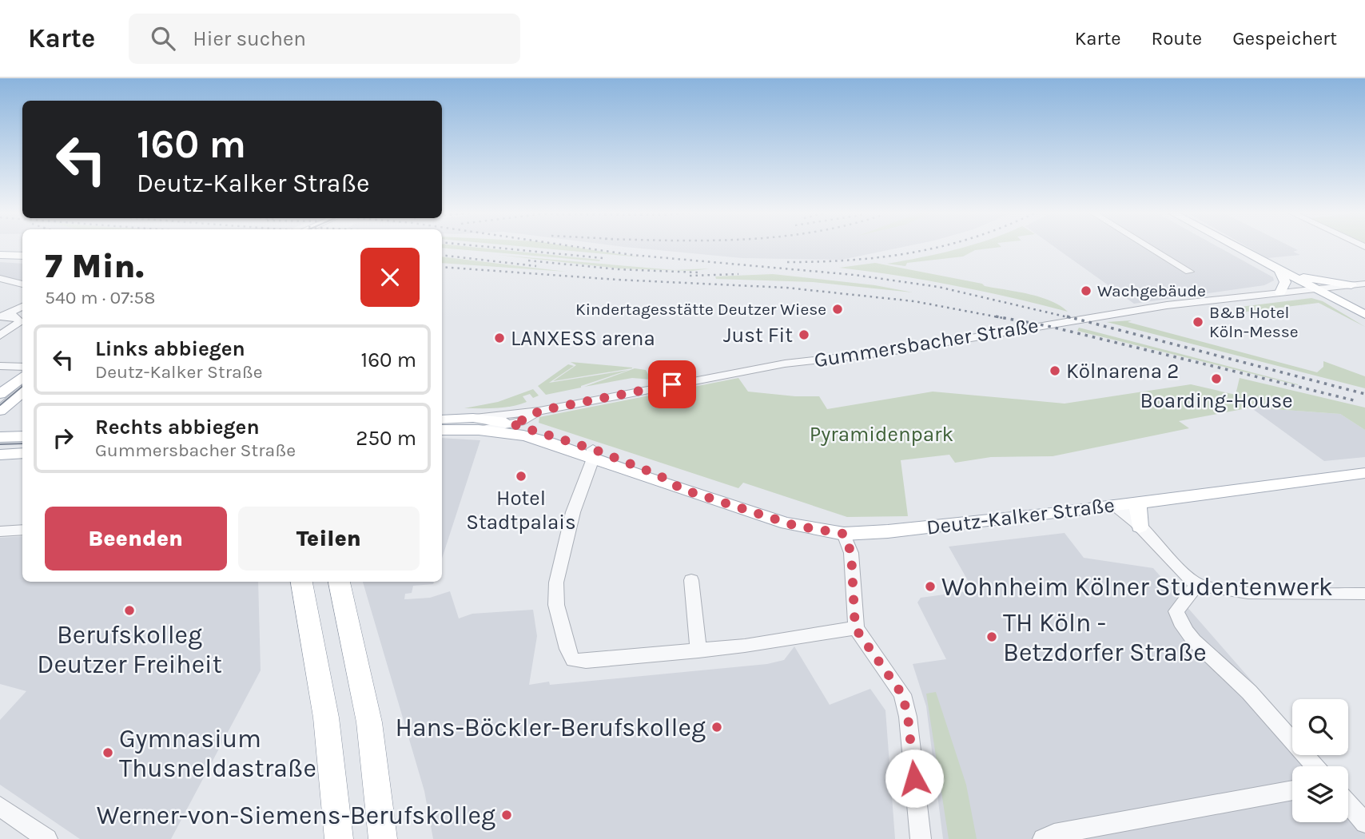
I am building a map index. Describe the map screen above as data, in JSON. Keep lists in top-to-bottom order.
{
  "streets": {
    "main road": ["Deutz-Kalker Straße"],
    "street": ["Gummersbacher Straße"]
  },
  "crossings": [
    ["Gummersbacher Straße", "Deutz-Kalker Straße"]
  ],
  "parks": ["Pyramidenpark"],
  "places": [
    "Wachgebäude",
    "Kindertagesstätte Deutzer Wiese",
    "B&B Hotel Köln-Messe",
    "Just Fit",
    "LANXESS arena",
    "Kölnarena 2",
    "Boarding-House",
    "Hotel Stadtpalais",
    "Wohnheim Kölner Studentenwerk",
    "Berufskolleg Deutzer Freiheit",
    "TH Köln - Betzdorfer Straße",
    "Hans-Böckler-Berufskolleg",
    "Gymnasium Thusneldastraße",
    "Werner-von-Siemens-Berufskolleg"
  ],
  "page": {
    "header": "Karte",
    "search": "Hier suchen",
    "nav": ["Karte", "Route", "Gespeichert"],
    "turn": ["160 m", "Deutz-Kalker Straße"],
    "heading": ["7 Min.", "540 m · 07:58"],
    "list": [
      {
        "name": "Links abbiegen",
        "note": "Deutz-Kalker Straße",
        "value": "160 m"
      },
      {
        "name": "Rechts abbiegen",
        "note": "Gummersbacher Straße",
        "value": "250 m"
      }
    ],
    "buttons": ["Beenden", "Teilen"]
  }
}
